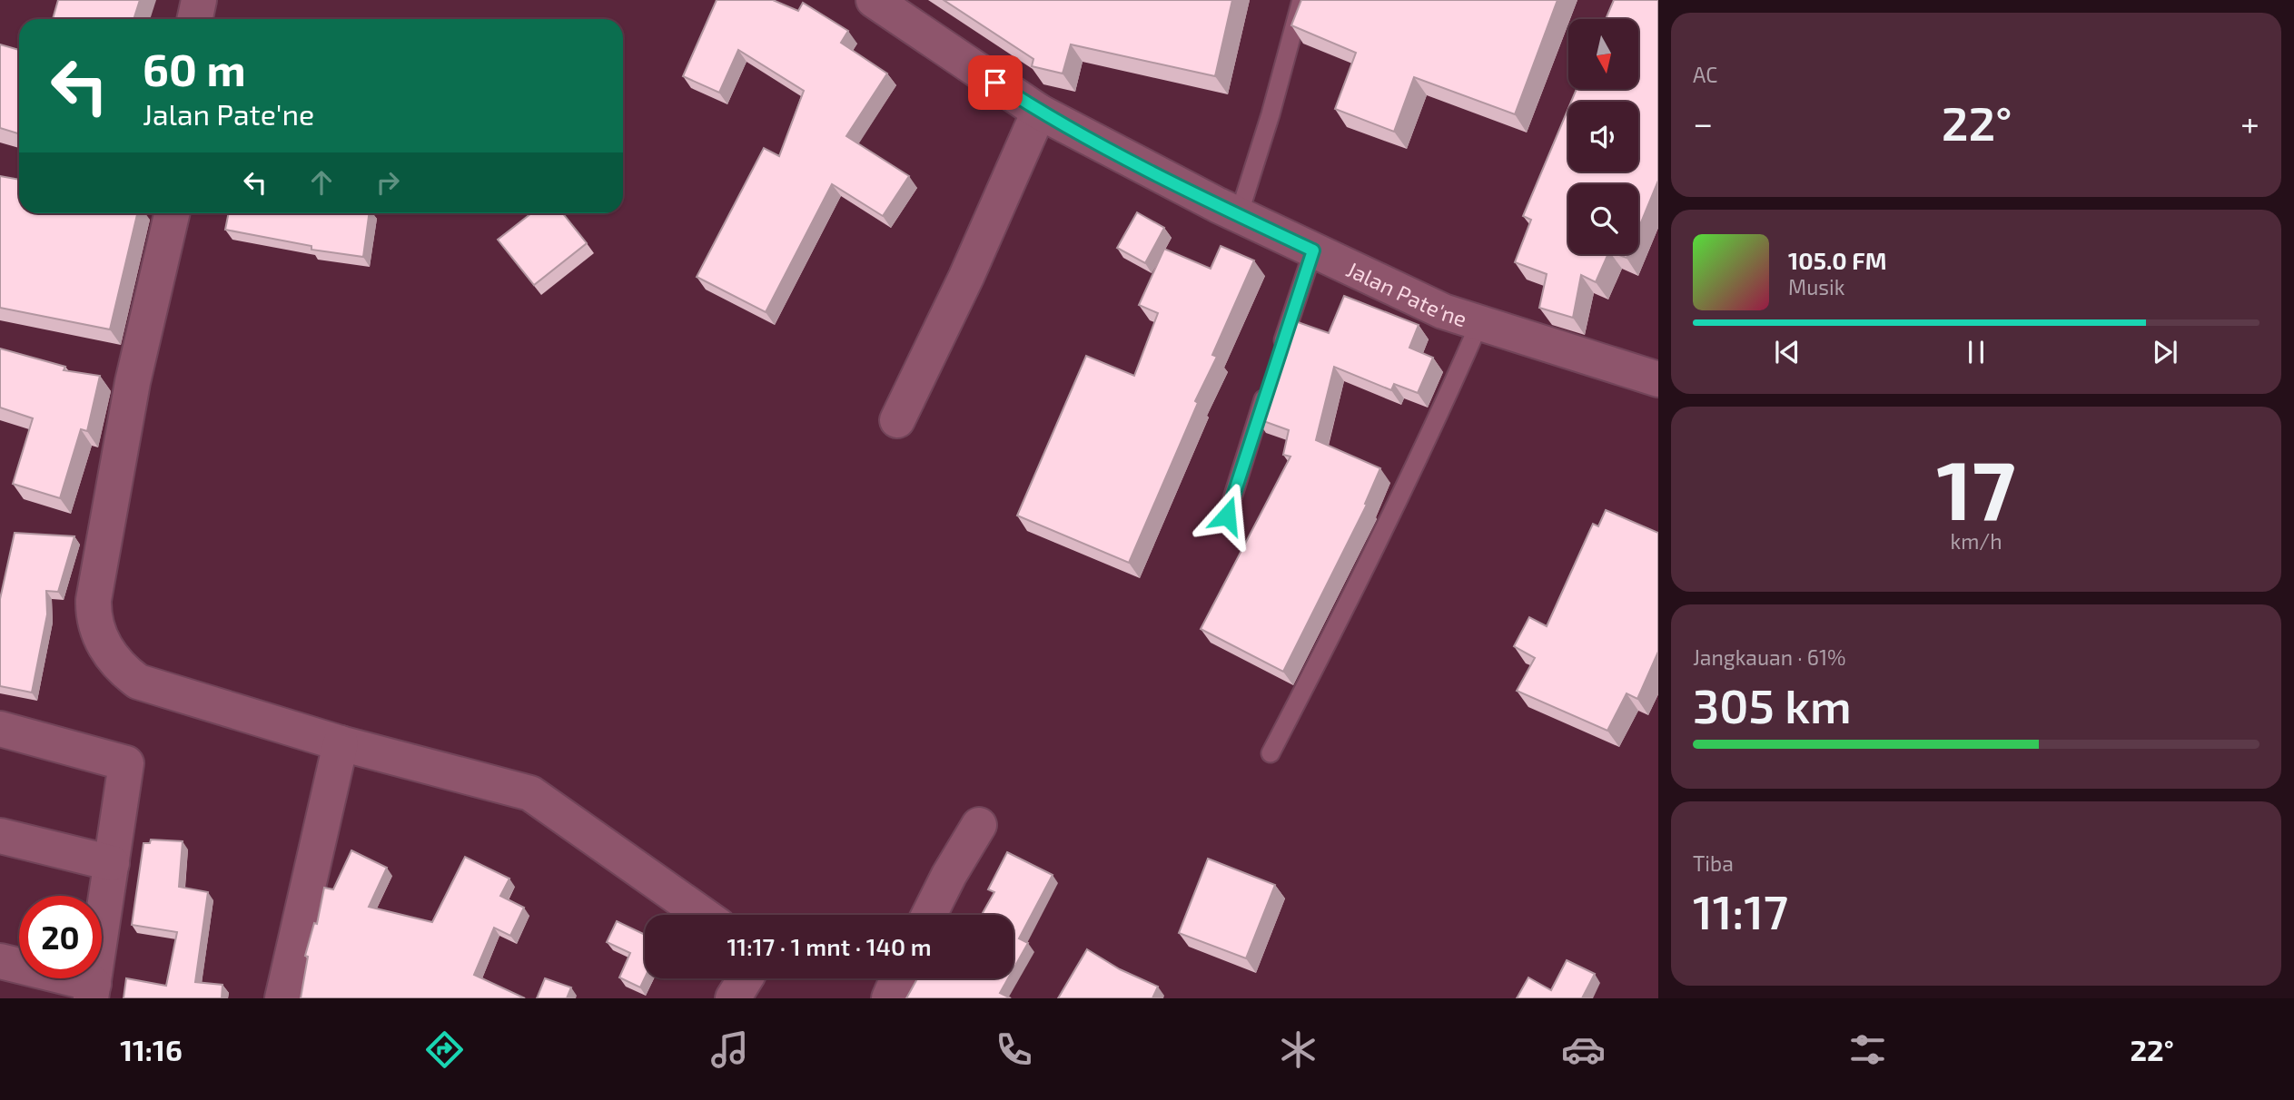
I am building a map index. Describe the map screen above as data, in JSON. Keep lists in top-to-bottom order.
{
  "streets": {
    "street": ["Jalan Pate'ne"]
  },
  "north": "bottom",
  "page": {
    "tile": [
      "AC",
      ["17", "km/h"],
      ["Jangkauan · 61%", "305 km"],
      ["Tiba", "11:17"]
    ],
    "turn": ["60 m", "Jalan Pate'ne"],
    "heat": ["−", "22°", "+"],
    "song": ["105.0 FM", "Musik"],
    "limit": "20",
    "trip": "11:17 · 1 mnt · 140 m",
    "tabs": ["11:16", "22°"]
  }
}
